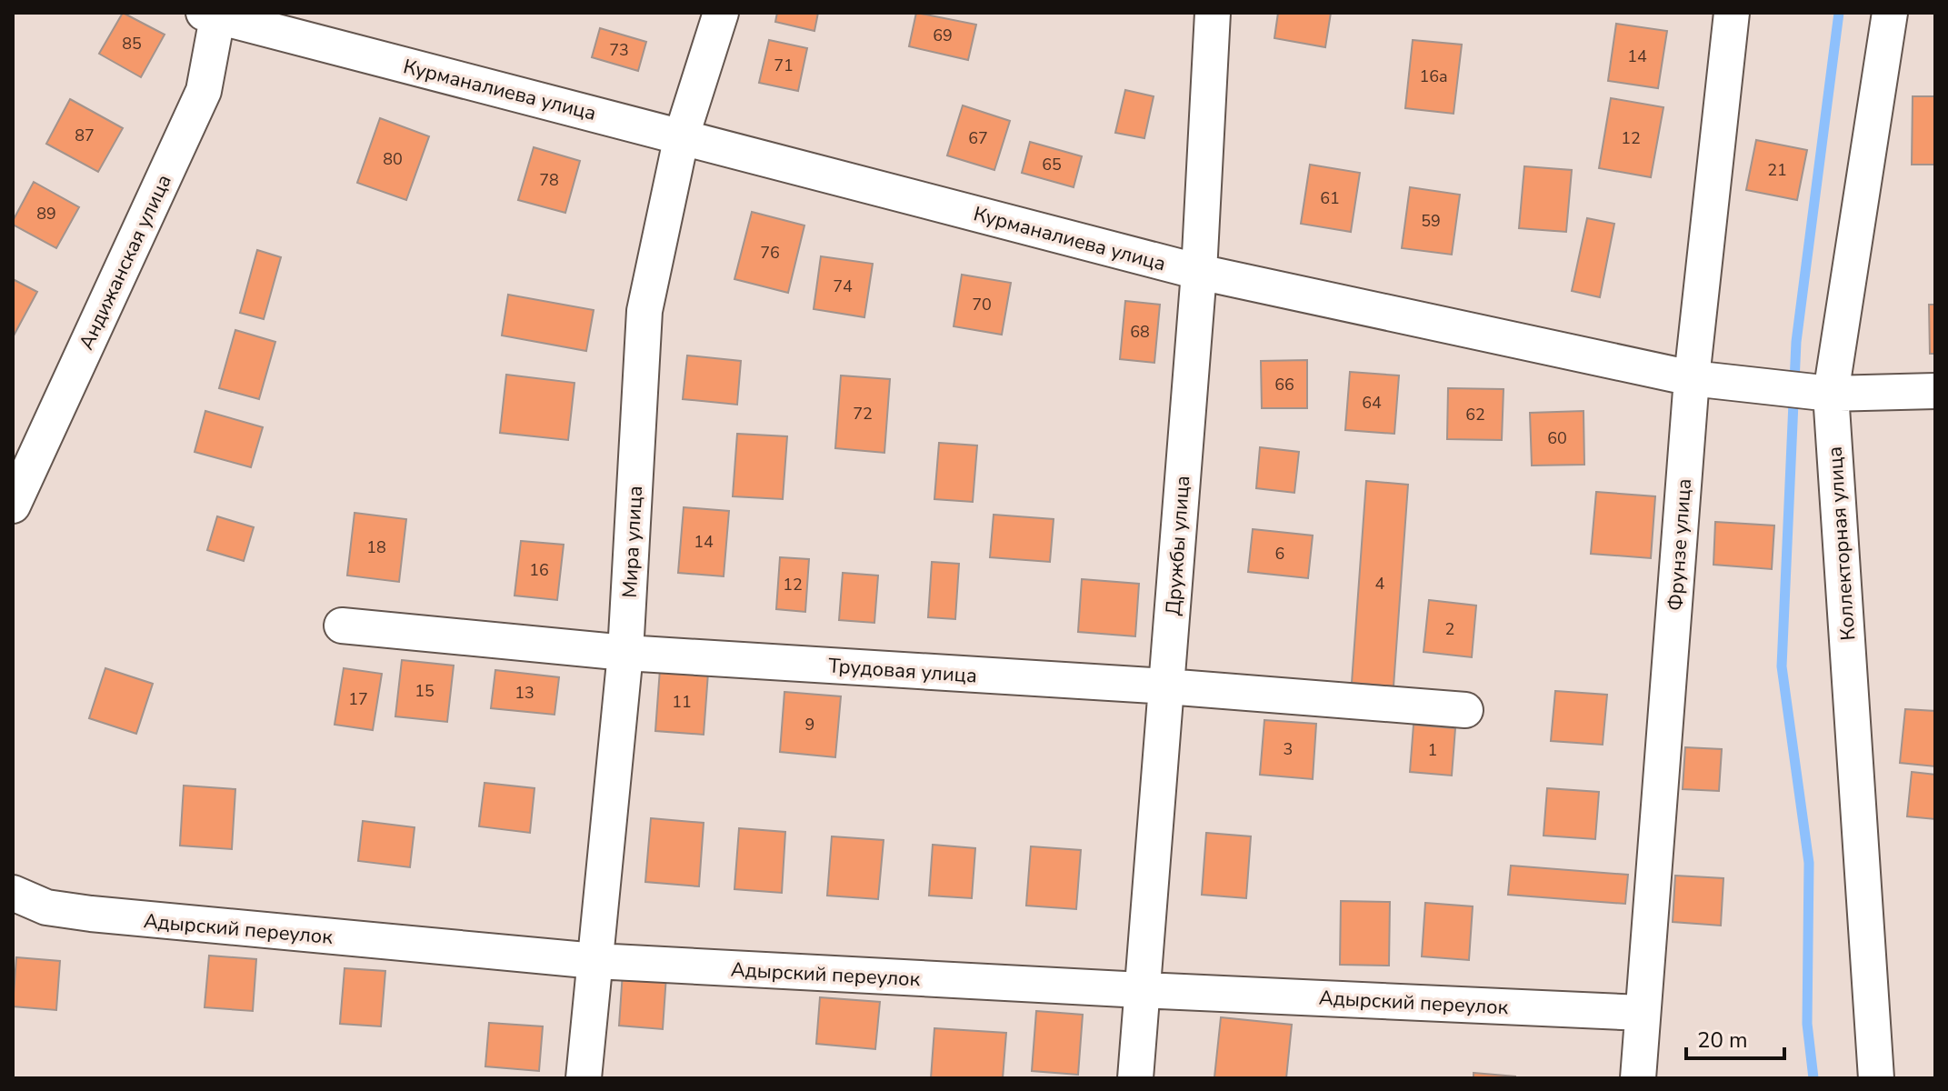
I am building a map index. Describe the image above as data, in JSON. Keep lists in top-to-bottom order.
{
  "streets": {
    "street": [
      "Курманалиева улица",
      "Андижанская улица",
      "Мира улица",
      "Коллекторная улица",
      "Фрунзе улица",
      "Дружбы улица",
      "Трудовая улица",
      "Адырский переулок"
    ]
  },
  "crossings": [
    ["Курманалиева улица", "Андижанская улица"],
    ["Курманалиева улица", "Мира улица"],
    ["Курманалиева улица", "Коллекторная улица"],
    ["Курманалиева улица", "Фрунзе улица"],
    ["Курманалиева улица", "Дружбы улица"],
    ["Мира улица", "Трудовая улица"],
    ["Мира улица", "Адырский переулок"],
    ["Фрунзе улица", "Адырский переулок"],
    ["Дружбы улица", "Трудовая улица"],
    ["Дружбы улица", "Адырский переулок"]
  ],
  "house_numbers": [
    "69",
    "85",
    "73",
    "14",
    "71",
    "16a",
    "87",
    "67",
    "12",
    "80",
    "65",
    "21",
    "78",
    "61",
    "89",
    "59",
    "76",
    "74",
    "70",
    "68",
    "66",
    "64",
    "72",
    "62",
    "60",
    "14",
    "18",
    "6",
    "16",
    "4",
    "12",
    "2",
    "15",
    "13",
    "17",
    "11",
    "9",
    "3",
    "1"
  ],
  "scale_bar": "20 m"
}
